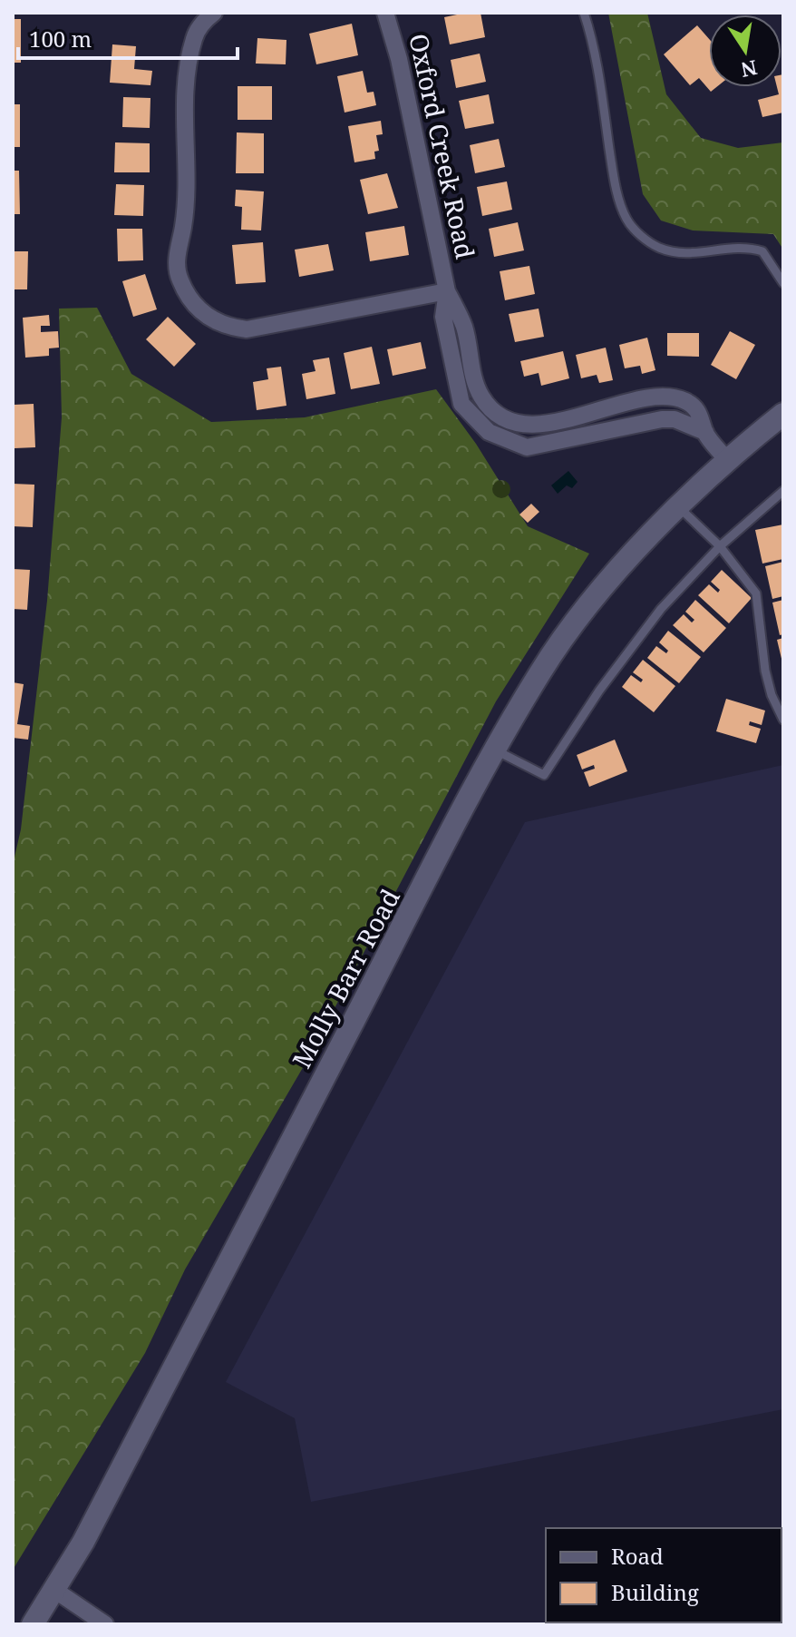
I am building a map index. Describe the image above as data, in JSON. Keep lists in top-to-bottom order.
{
  "streets": {
    "main road": ["Molly Barr Road"],
    "street": ["Oxford Creek Road"]
  },
  "crossings": [
    ["Oxford Creek Road", "Molly Barr Road"]
  ],
  "legend": ["Road", "Building"],
  "scale_bar": "100 m",
  "north": "bottom"
}
